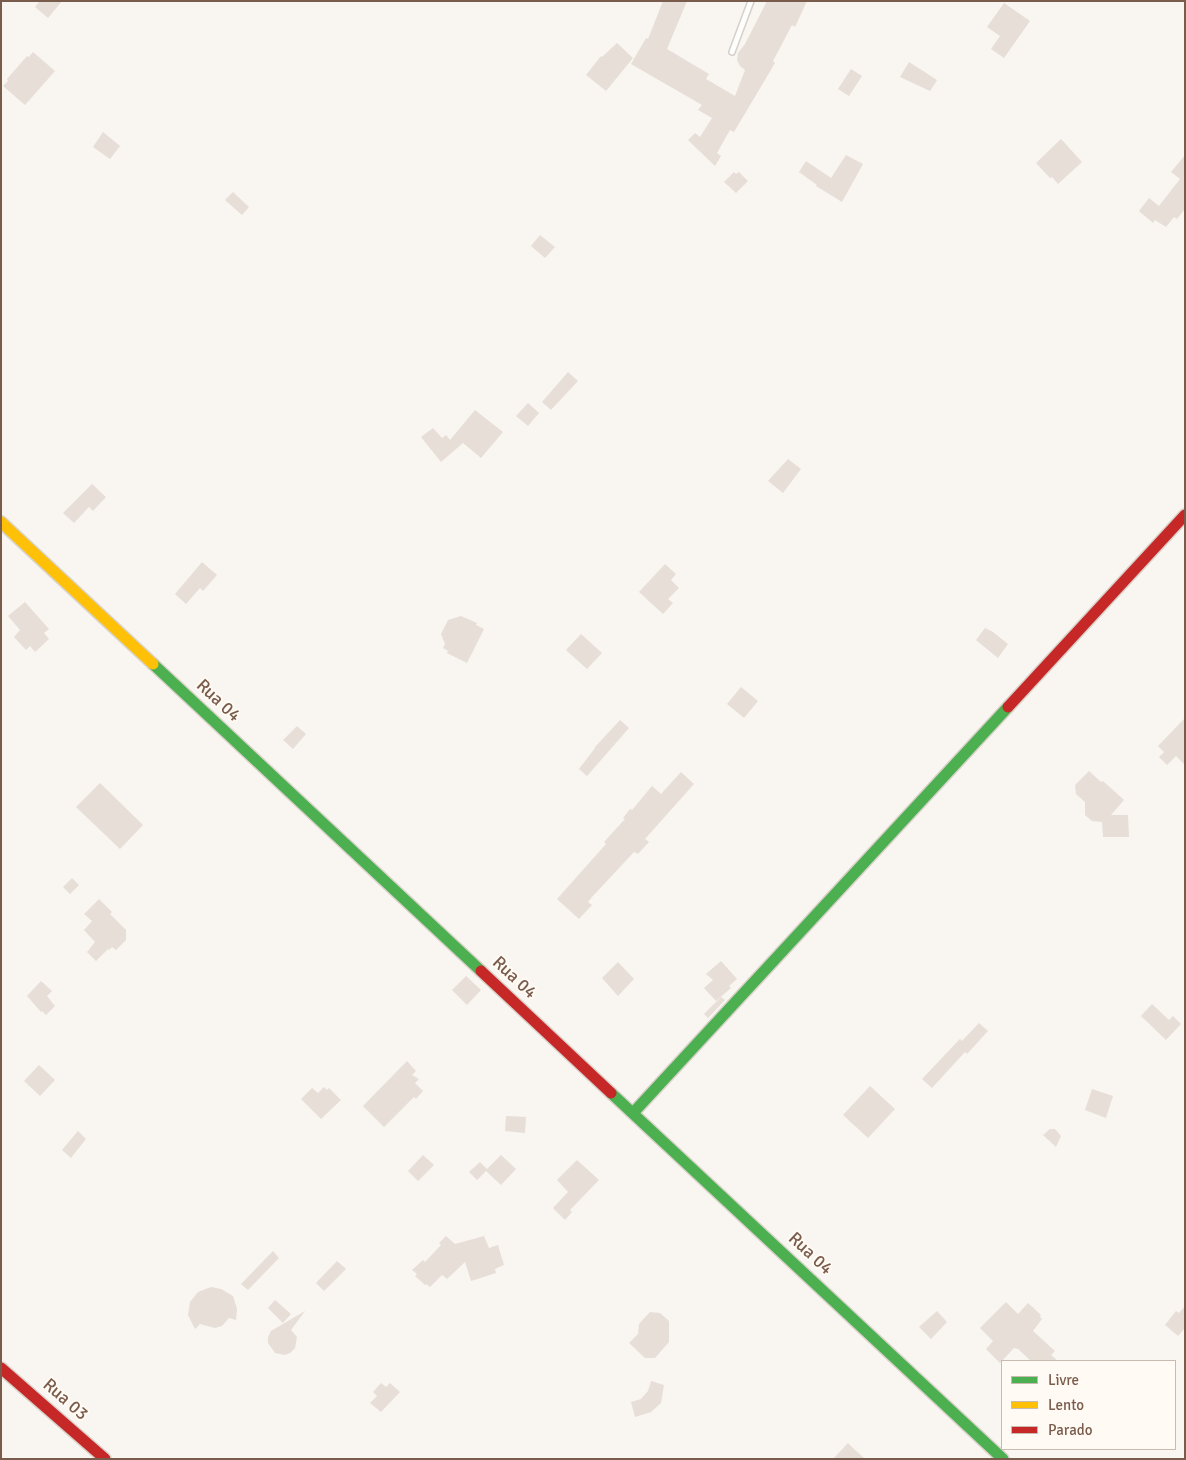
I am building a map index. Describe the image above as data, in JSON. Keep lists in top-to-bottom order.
{
  "streets": {
    "street": ["Rua 04", "Rua 03"]
  },
  "legend": ["Livre", "Lento", "Parado"]
}
